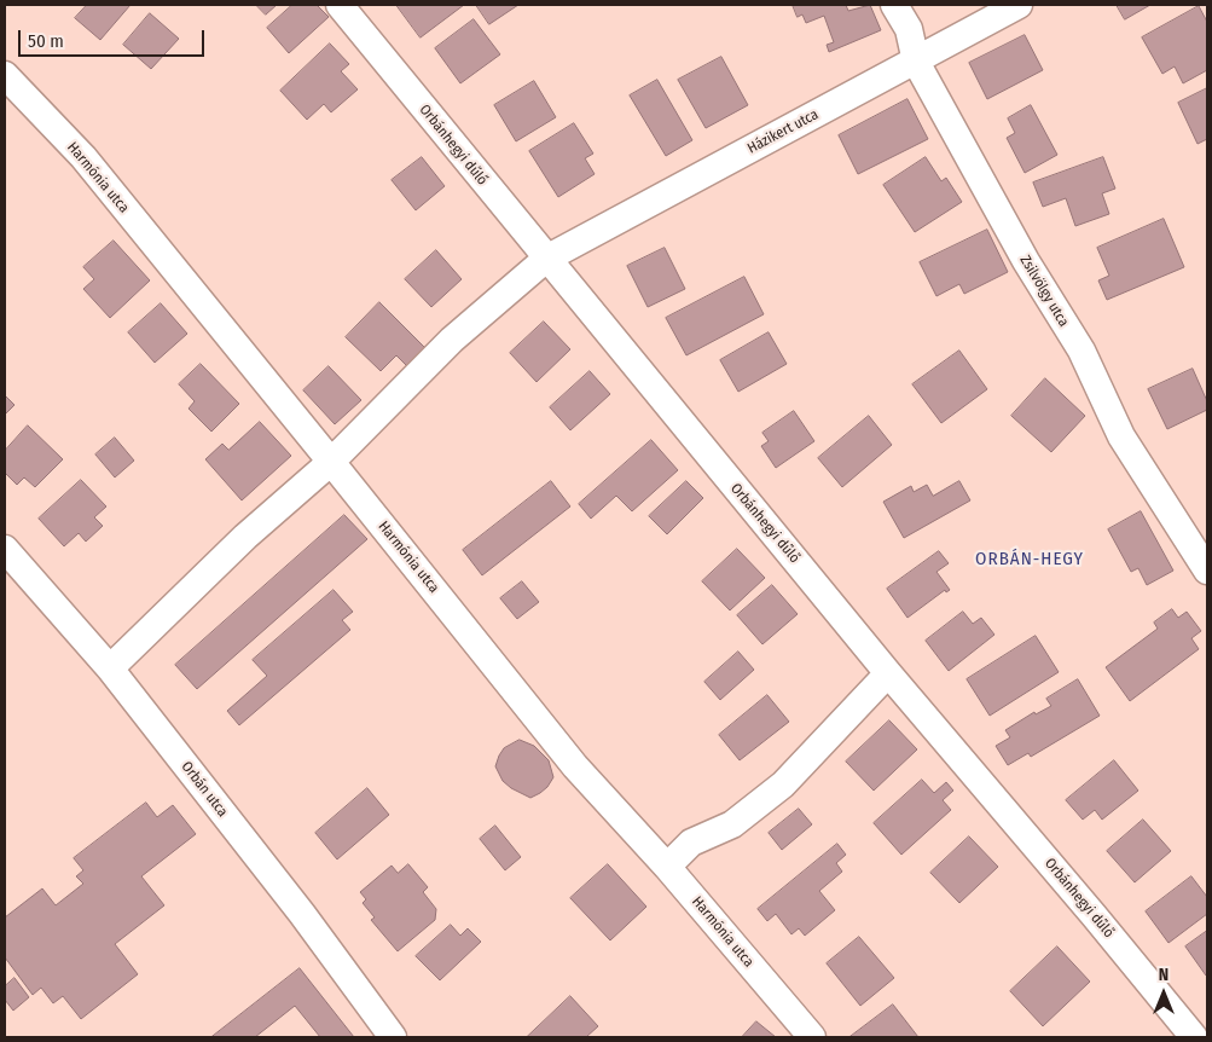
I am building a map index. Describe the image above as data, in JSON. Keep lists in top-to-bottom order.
{
  "streets": {
    "street": [
      "Házikert utca",
      "Orbánhegyi dűlő",
      "Harmónia utca",
      "Zsilvölgy utca",
      "Orbán utca"
    ]
  },
  "crossings": [
    ["Házikert utca", "Orbánhegyi dűlő"],
    ["Házikert utca", "Harmónia utca"],
    ["Házikert utca", "Zsilvölgy utca"],
    ["Házikert utca", "Orbán utca"]
  ],
  "districts": ["ORBÁN-HEGY"],
  "scale_bar": "50 m",
  "north": "top"
}
